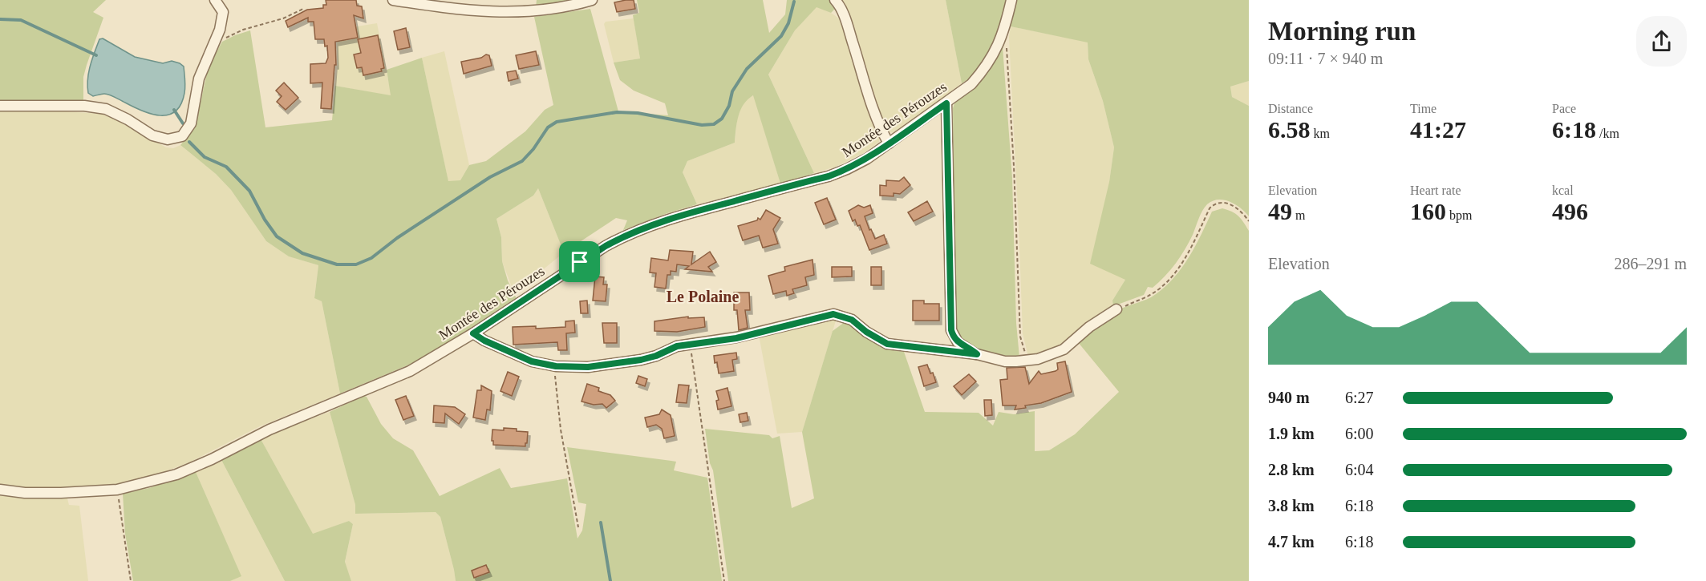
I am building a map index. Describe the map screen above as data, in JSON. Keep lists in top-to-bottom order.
{
  "streets": {
    "street": ["Montée des Pérouzes"]
  },
  "districts": ["Le Polaine"],
  "page": {
    "heading": ["Morning run", "09:11 · 7 × 940 m"],
    "stats": [
      ["Distance", "6.58 km"],
      ["Time", "41:27"],
      ["Pace", "6:18 /km"],
      ["Elevation", "49 m"],
      ["Heart rate", "160 bpm"],
      ["kcal", "496"]
    ],
    "chart": ["Elevation", "286–291 m"],
    "list": [
      {
        "name": "940 m",
        "note": "6:27"
      },
      {
        "name": "1.9 km",
        "note": "6:00"
      },
      {
        "name": "2.8 km",
        "note": "6:04"
      },
      {
        "name": "3.8 km",
        "note": "6:18"
      },
      {
        "name": "4.7 km",
        "note": "6:18"
      }
    ]
  }
}
